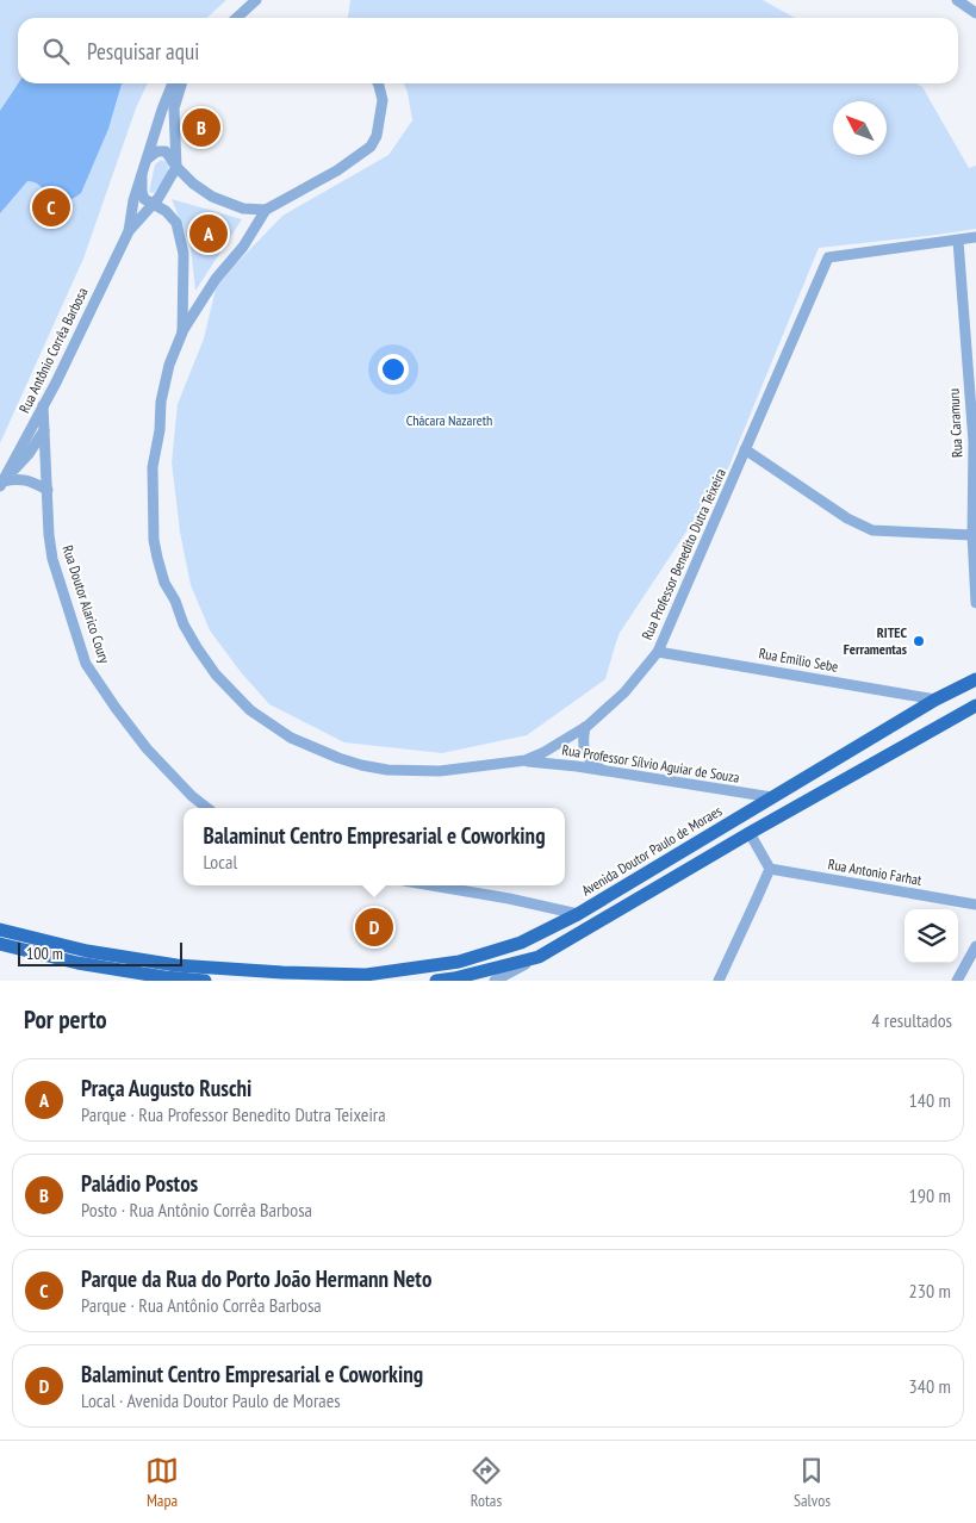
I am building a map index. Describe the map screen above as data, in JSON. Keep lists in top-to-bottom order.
{
  "streets": {
    "main road": ["Avenida Doutor Paulo de Moraes"],
    "street": [
      "Rua Antônio Corrêa Barbosa",
      "Rua Caramuru",
      "Rua Professor Benedito Dutra Teixeira",
      "Rua Doutor Alarico Coury",
      "Rua Emilio Sebe",
      "Rua Professor Sílvio Aguiar de Souza",
      "Rua Antonio Farhat"
    ]
  },
  "crossings": [
    ["Rua Antônio Corrêa Barbosa", "Rua Professor Benedito Dutra Teixeira"],
    ["Rua Antônio Corrêa Barbosa", "Rua Doutor Alarico Coury"],
    ["Rua Caramuru", "Rua Professor Benedito Dutra Teixeira"],
    ["Rua Professor Benedito Dutra Teixeira", "Rua Emilio Sebe"],
    ["Rua Professor Benedito Dutra Teixeira", "Rua Professor Sílvio Aguiar de Souza"],
    ["Rua Emilio Sebe", "Avenida Doutor Paulo de Moraes"],
    ["Rua Professor Sílvio Aguiar de Souza", "Avenida Doutor Paulo de Moraes"]
  ],
  "parks": ["Chácara Nazareth"],
  "places": ["RITEC Ferramentas"],
  "scale_bar": "100 m",
  "north": "top left",
  "page": {
    "search": "Pesquisar aqui",
    "pins": [
      "B",
      "C",
      "A",
      "D"
    ],
    "popup": ["Balaminut Centro Empresarial e Coworking", "Local"],
    "scale": "100 m",
    "heading": ["Por perto", "4 resultados"],
    "list": [
      {
        "mark": "A",
        "name": "Praça Augusto Ruschi",
        "note": "Parque · Rua Professor Benedito Dutra Teixeira",
        "value": "140 m"
      },
      {
        "mark": "B",
        "name": "Paládio Postos",
        "note": "Posto · Rua Antônio Corrêa Barbosa",
        "value": "190 m"
      },
      {
        "mark": "C",
        "name": "Parque da Rua do Porto João Hermann Neto",
        "note": "Parque · Rua Antônio Corrêa Barbosa",
        "value": "230 m"
      },
      {
        "mark": "D",
        "name": "Balaminut Centro Empresarial e Coworking",
        "note": "Local · Avenida Doutor Paulo de Moraes",
        "value": "340 m"
      }
    ],
    "nav": ["Mapa", "Rotas", "Salvos"]
  }
}
